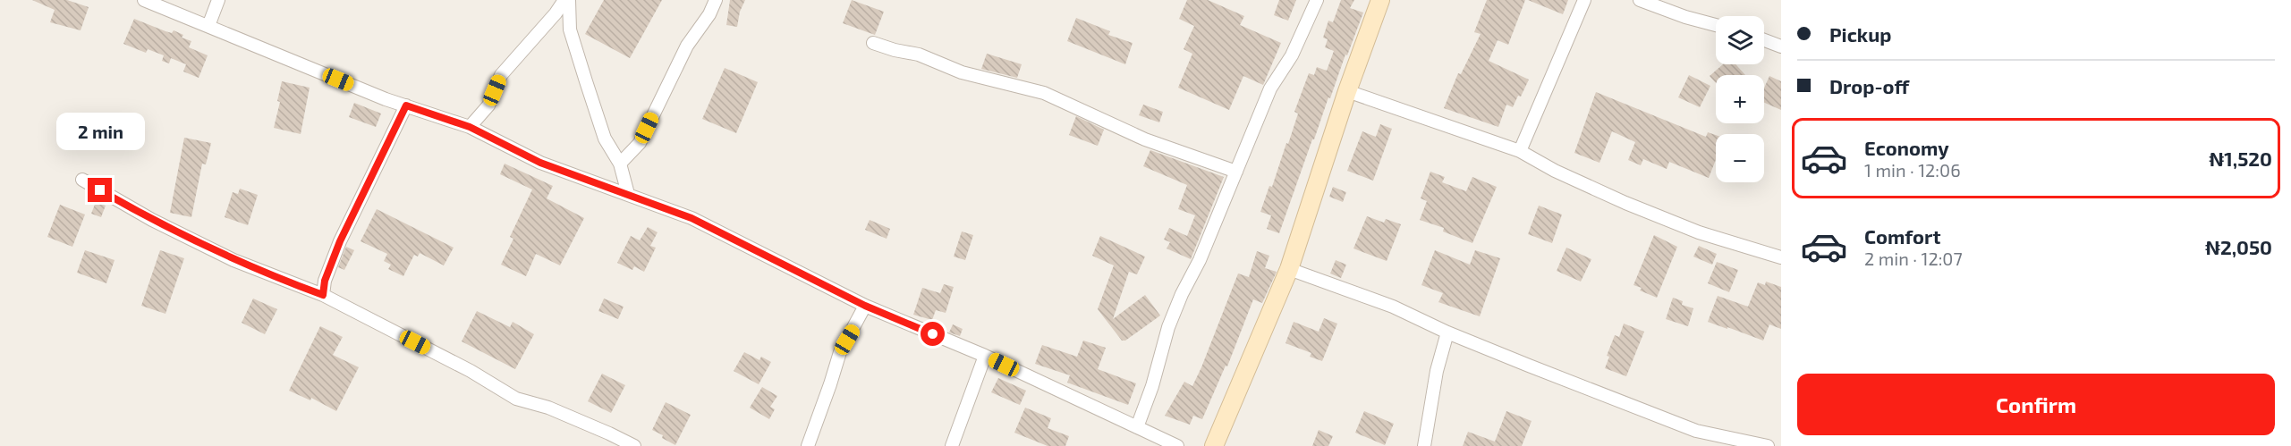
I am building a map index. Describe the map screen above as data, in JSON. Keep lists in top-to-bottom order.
{
  "page": {
    "banner": ["Pickup", "Drop-off"],
    "map_buttons": ["+", "−"],
    "bubble": "2 min",
    "list": [
      {
        "name": "Economy",
        "note": "1 min · 12:06",
        "value": "₦1,520"
      },
      {
        "name": "Comfort",
        "note": "2 min · 12:07",
        "value": "₦2,050"
      }
    ],
    "buttons": "Confirm"
  }
}
